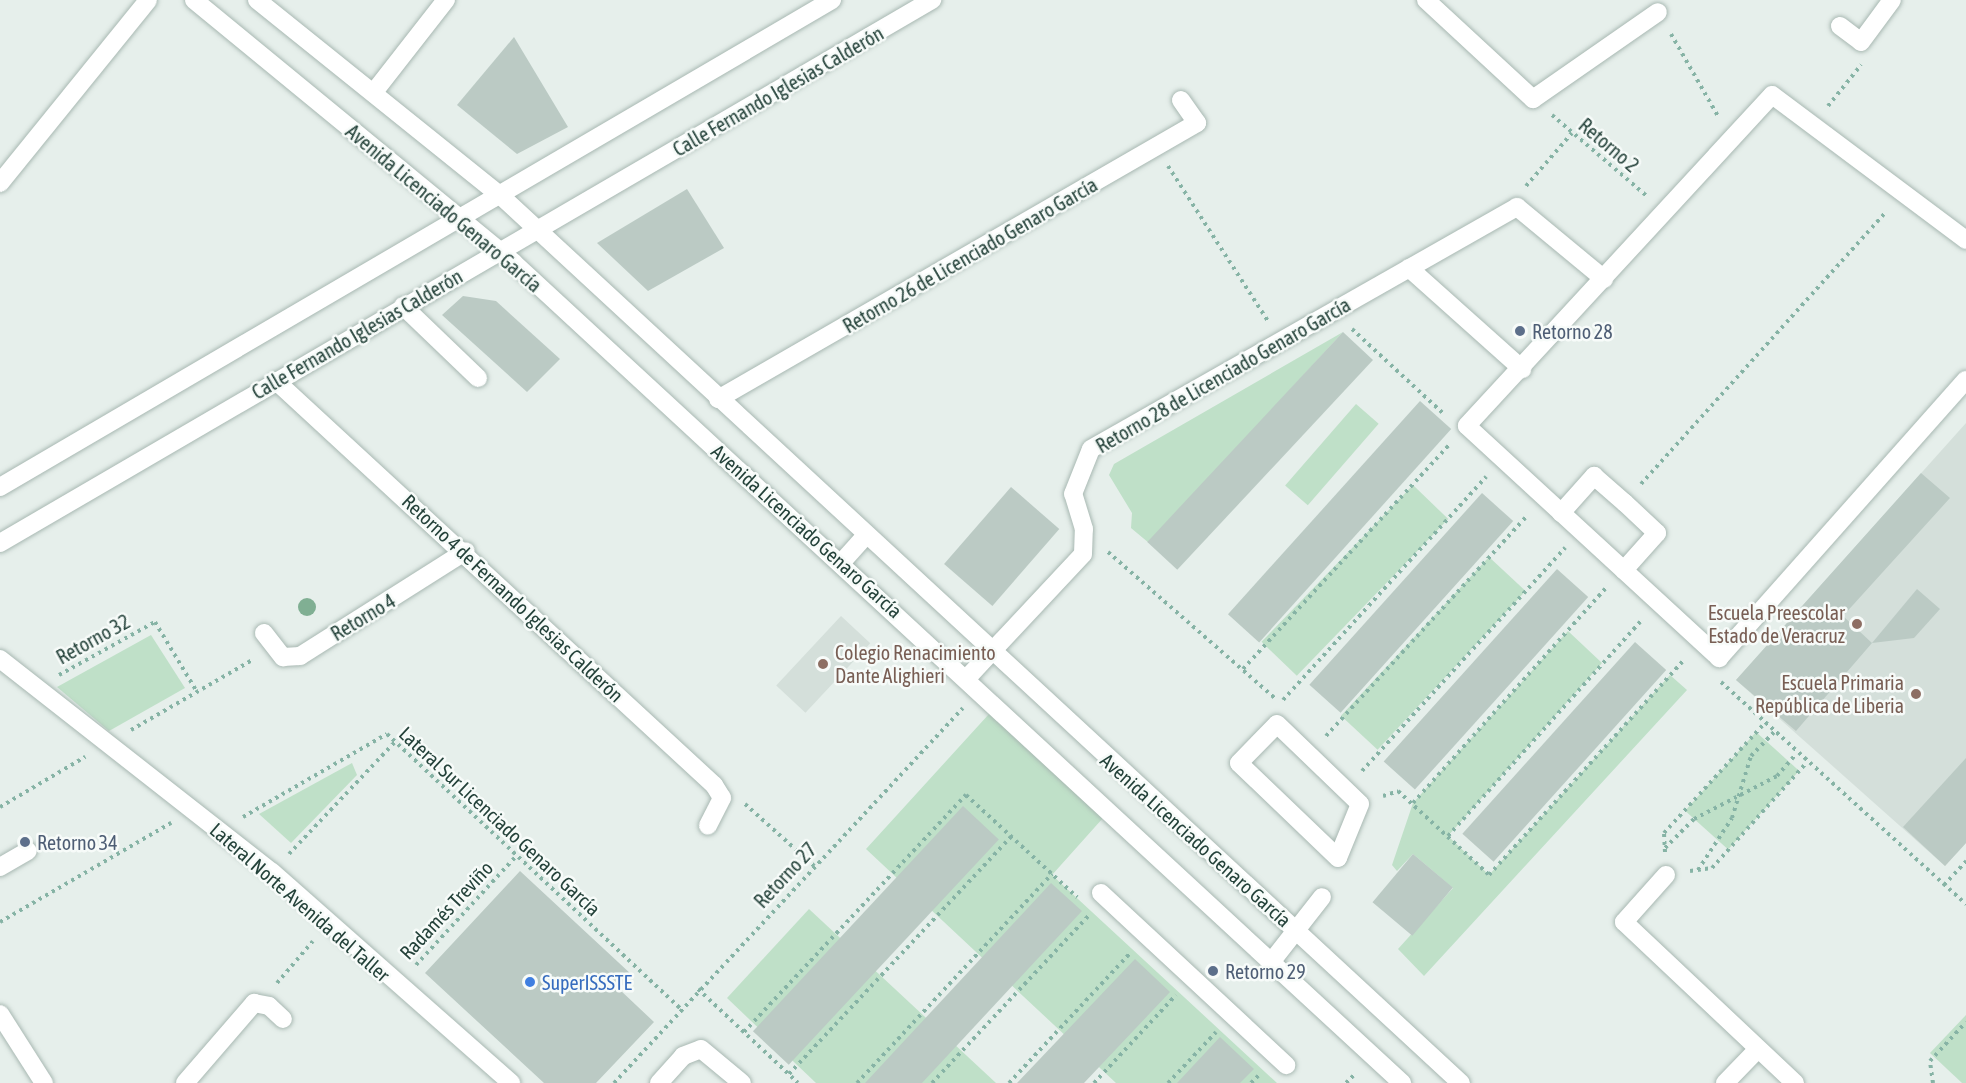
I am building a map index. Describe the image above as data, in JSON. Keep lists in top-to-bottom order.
{
  "streets": {
    "street": [
      "Calle Fernando Iglesias Calderón",
      "Avenida Licenciado Genaro García",
      "Retorno 26 de Licenciado Genaro García",
      "Retorno 28 de Licenciado Genaro García",
      "Retorno 4 de Fernando Iglesias Calderón",
      "Retorno 4",
      "Lateral Norte Avenida del Taller"
    ],
    "path": [
      "Retorno 2",
      "Retorno 32",
      "Lateral Sur Licenciado Genaro García",
      "Retorno 27",
      "Radamés Treviño"
    ]
  },
  "crossings": [
    ["Calle Fernando Iglesias Calderón", "Avenida Licenciado Genaro García"],
    ["Calle Fernando Iglesias Calderón", "Retorno 4 de Fernando Iglesias Calderón"],
    ["Avenida Licenciado Genaro García", "Retorno 26 de Licenciado Genaro García"],
    ["Avenida Licenciado Genaro García", "Retorno 27"],
    ["Retorno 4 de Fernando Iglesias Calderón", "Retorno 4"],
    ["Retorno 4", "Retorno 32"],
    ["Retorno 32", "Lateral Norte Avenida del Taller"],
    ["Lateral Sur Licenciado Genaro García", "Retorno 27"],
    ["Lateral Sur Licenciado Genaro García", "Lateral Norte Avenida del Taller"],
    ["Lateral Sur Licenciado Genaro García", "Radamés Treviño"],
    ["Lateral Norte Avenida del Taller", "Radamés Treviño"]
  ],
  "places": [
    "Retorno 28",
    "Escuela Preescolar Estado de Veracruz",
    "Colegio Renacimiento Dante Alighieri",
    "Escuela Primaria República de Liberia",
    "Retorno 34",
    "Retorno 29",
    "SuperISSSTE"
  ]
}
